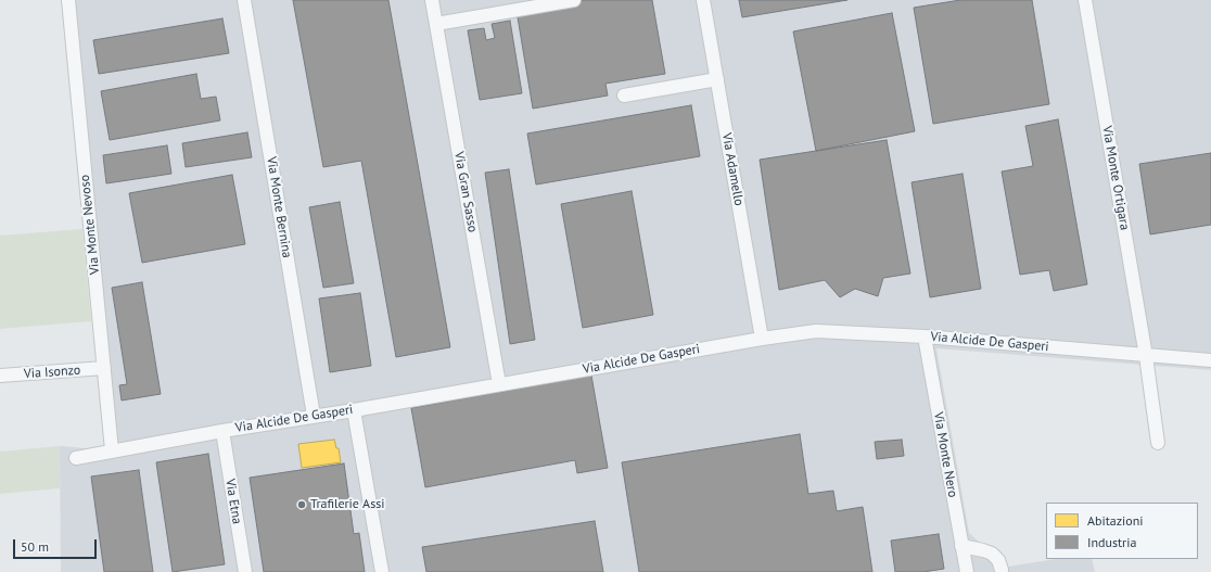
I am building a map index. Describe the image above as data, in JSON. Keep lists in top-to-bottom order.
{
  "streets": {
    "street": [
      "Via Adamello",
      "Via Monte Ortigara",
      "Via Gran Sasso",
      "Via Monte Bernina",
      "Via Monte Nevoso",
      "Via Alcide De Gasperi",
      "Via Isonzo",
      "Via Monte Nero",
      "Via Etna"
    ]
  },
  "crossings": [
    ["Via Adamello", "Via Alcide De Gasperi"],
    ["Via Monte Ortigara", "Via Alcide De Gasperi"],
    ["Via Gran Sasso", "Via Alcide De Gasperi"],
    ["Via Monte Bernina", "Via Alcide De Gasperi"],
    ["Via Monte Nevoso", "Via Alcide De Gasperi"],
    ["Via Monte Nevoso", "Via Isonzo"],
    ["Via Alcide De Gasperi", "Via Monte Nero"],
    ["Via Alcide De Gasperi", "Via Etna"]
  ],
  "places": ["Trafilerie Assi"],
  "legend": ["Abitazioni", "Industria"],
  "scale_bar": "50 m"
}
